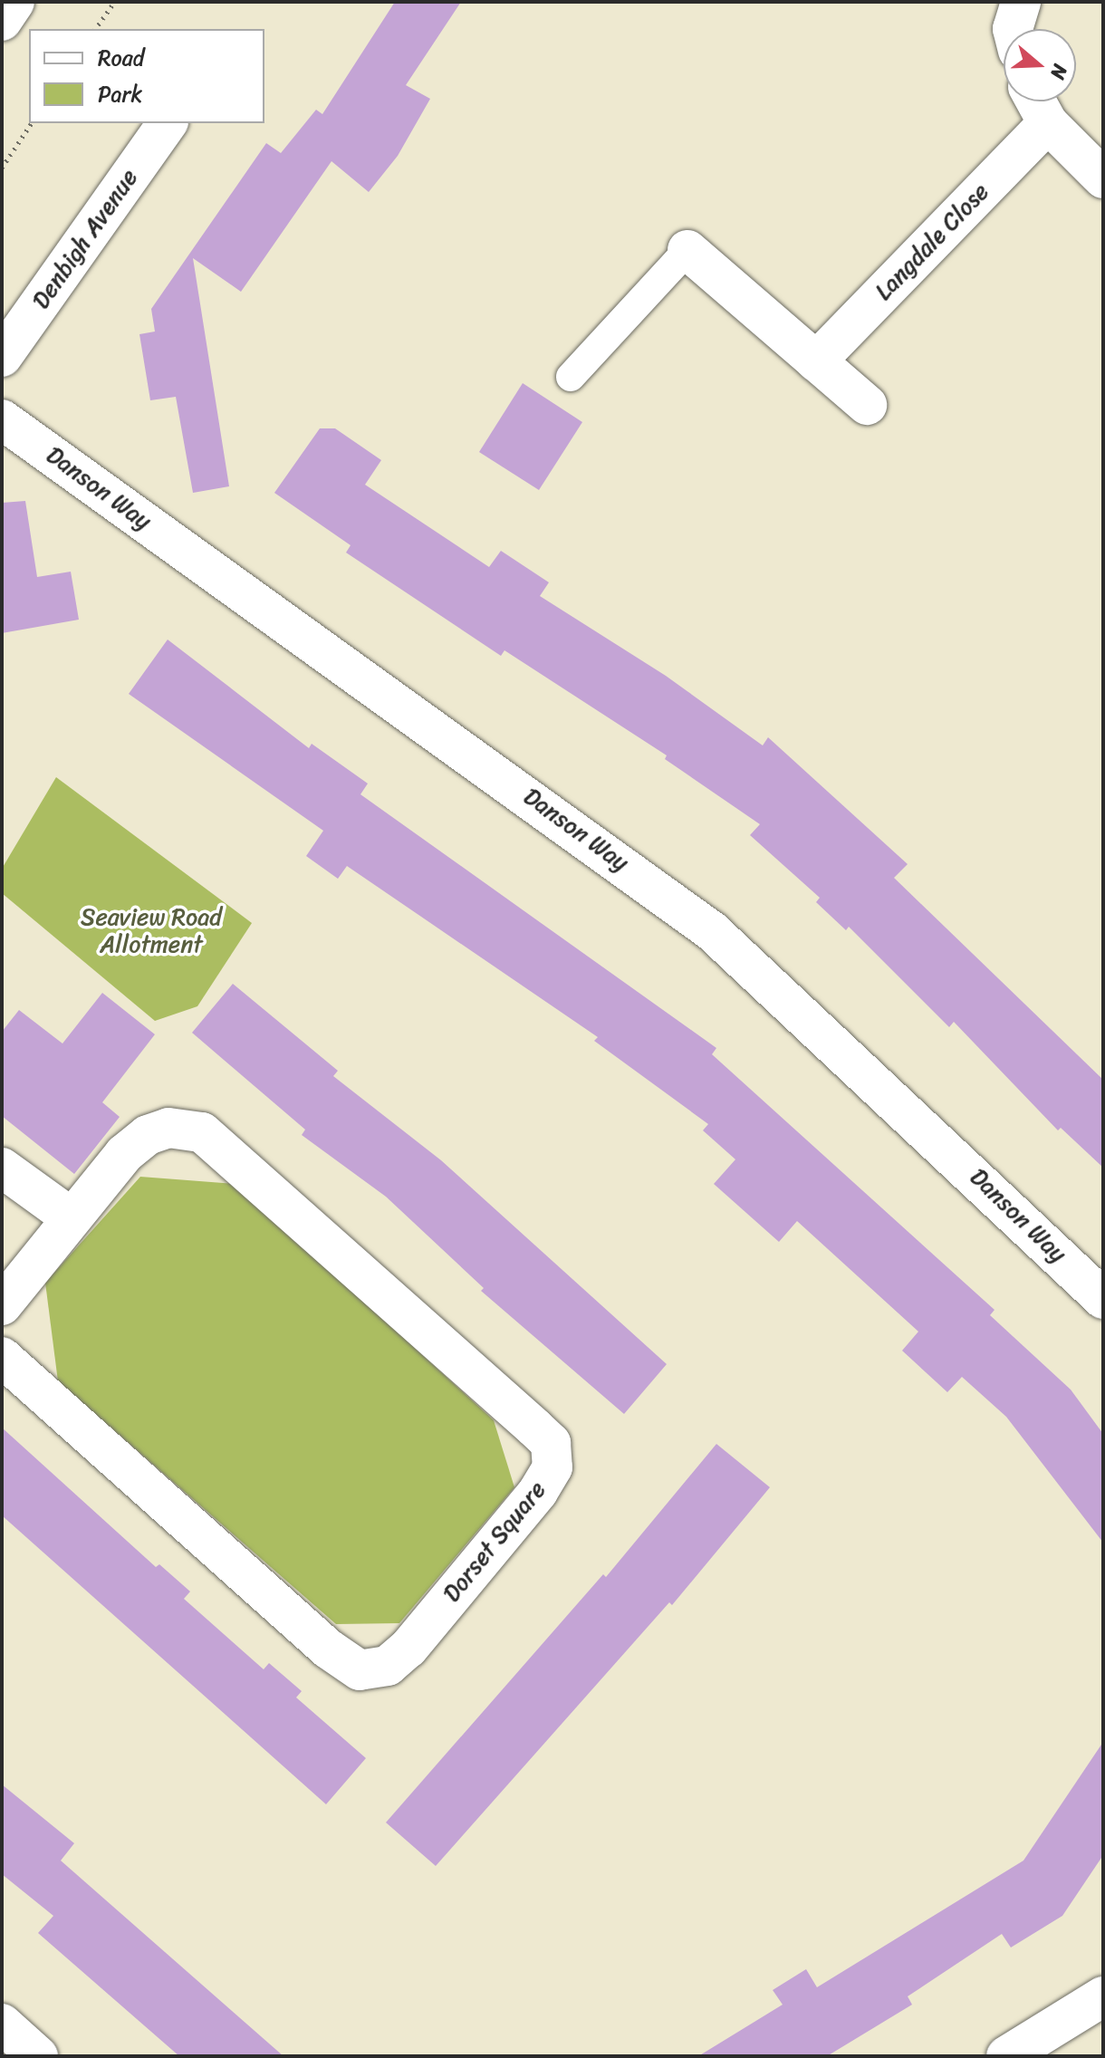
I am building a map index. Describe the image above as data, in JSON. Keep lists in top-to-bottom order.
{
  "streets": {
    "street": [
      "Denbigh Avenue",
      "Langdale Close",
      "Danson Way",
      "Dorset Square"
    ]
  },
  "parks": ["Seaview Road Allotment"],
  "legend": ["Road", "Park"],
  "north": "right"
}
